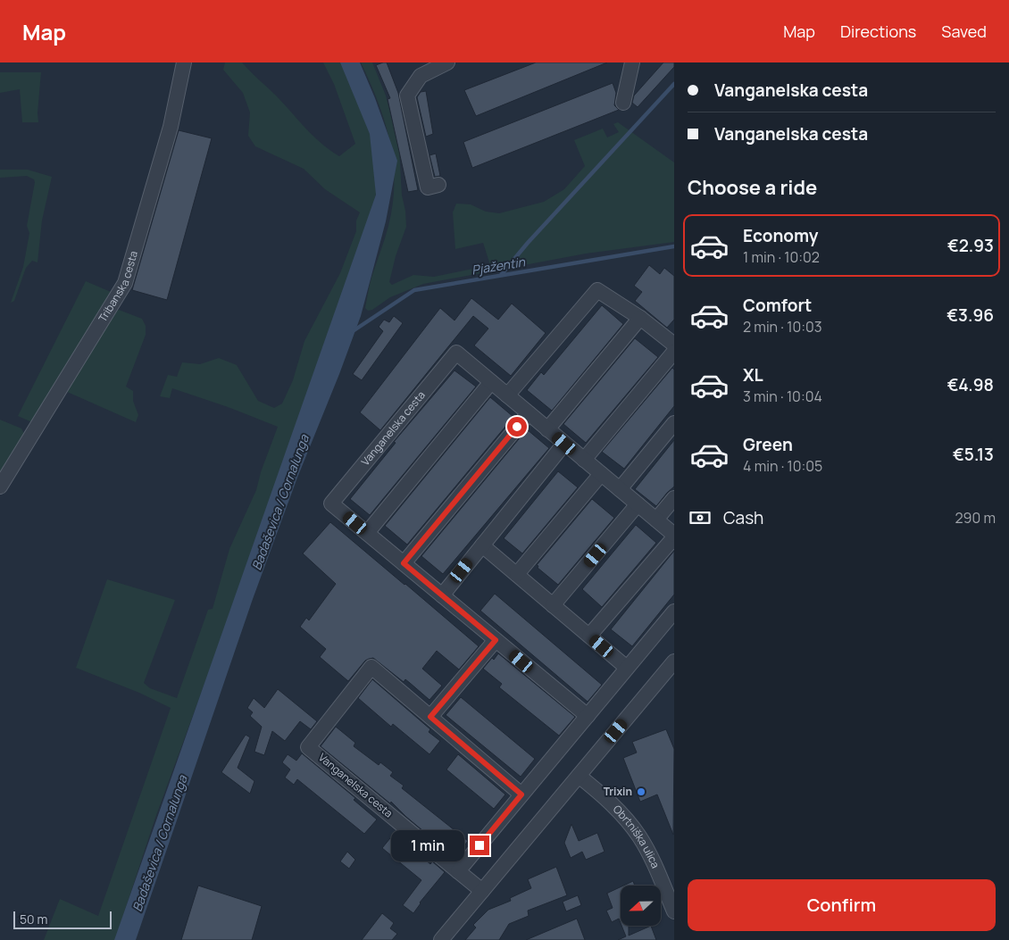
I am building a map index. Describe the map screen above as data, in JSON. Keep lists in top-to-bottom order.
{
  "streets": {
    "street": ["Tribanska cesta", "Vanganelska cesta", "Obrtniška ulica"]
  },
  "water": ["Pjažentin", "Badaševica / Cornalunga"],
  "places": ["Trixin"],
  "scale_bar": "50 m",
  "north": "left",
  "page": {
    "header": "Map",
    "nav": ["Map", "Directions", "Saved"],
    "banner": ["Vanganelska cesta", "Vanganelska cesta"],
    "heading": "Choose a ride",
    "list": [
      {
        "name": "Economy",
        "note": "1 min · 10:02",
        "value": "€2.93"
      },
      {
        "name": "Comfort",
        "note": "2 min · 10:03",
        "value": "€3.96"
      },
      {
        "name": "XL",
        "note": "3 min · 10:04",
        "value": "€4.98"
      },
      {
        "name": "Green",
        "note": "4 min · 10:05",
        "value": "€5.13"
      }
    ],
    "pay": ["Cash", "290 m"],
    "bubble": "1 min",
    "buttons": "Confirm",
    "scale": "50 m"
  }
}
